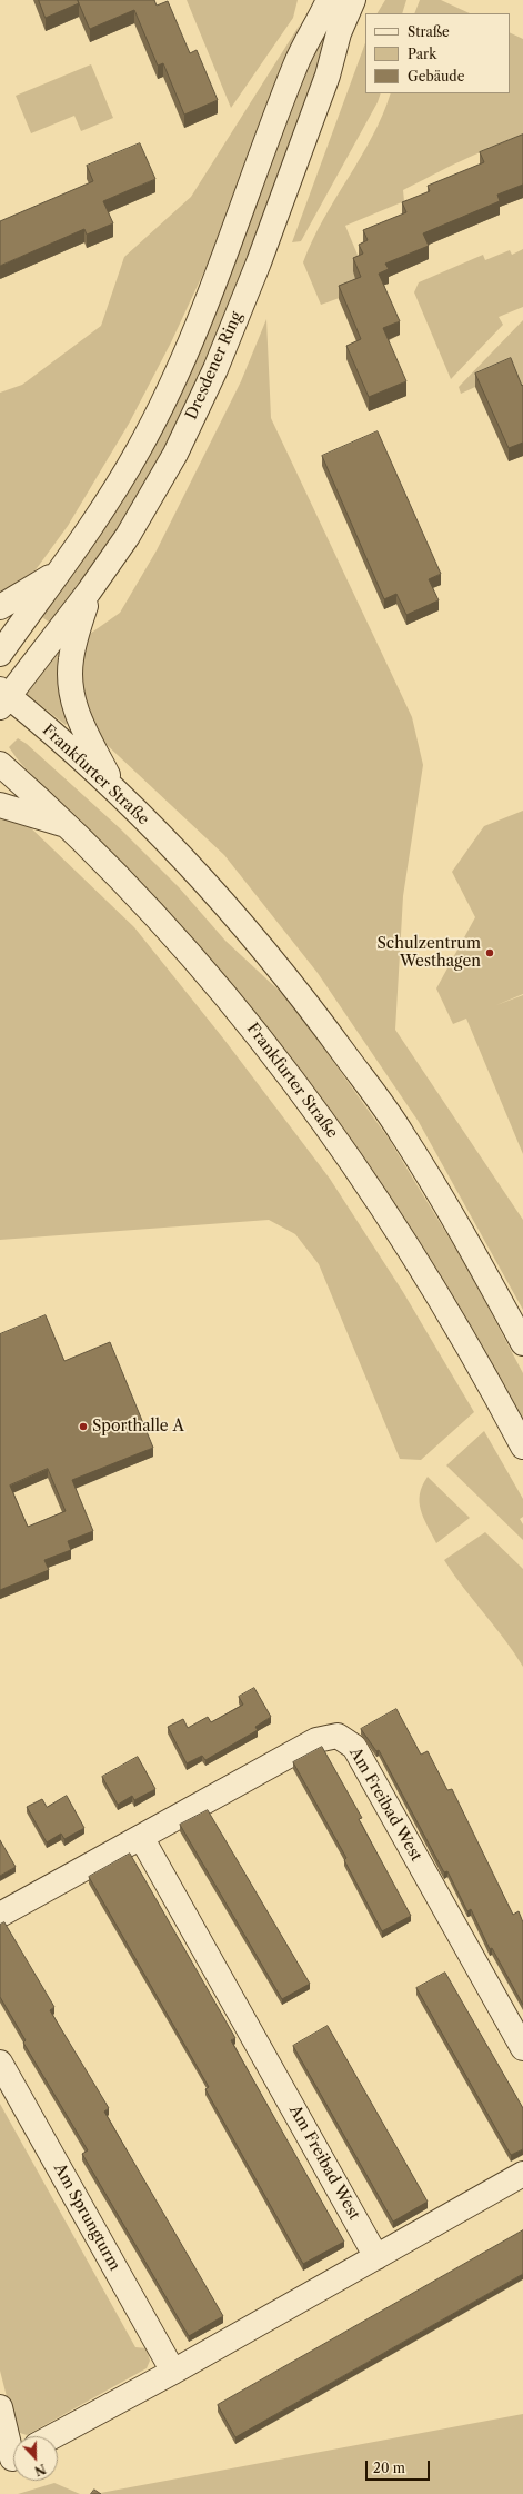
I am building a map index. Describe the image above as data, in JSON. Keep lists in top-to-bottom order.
{
  "streets": {
    "street": [
      "Dresdener Ring",
      "Frankfurter Straße",
      "Am Freibad West",
      "Am Sprungturm"
    ]
  },
  "crossings": [
    ["Dresdener Ring", "Frankfurter Straße"]
  ],
  "places": ["Schulzentrum Westhagen", "Sporthalle A"],
  "legend": ["Straße", "Park", "Gebäude"],
  "scale_bar": "20 m",
  "north": "bottom"
}
